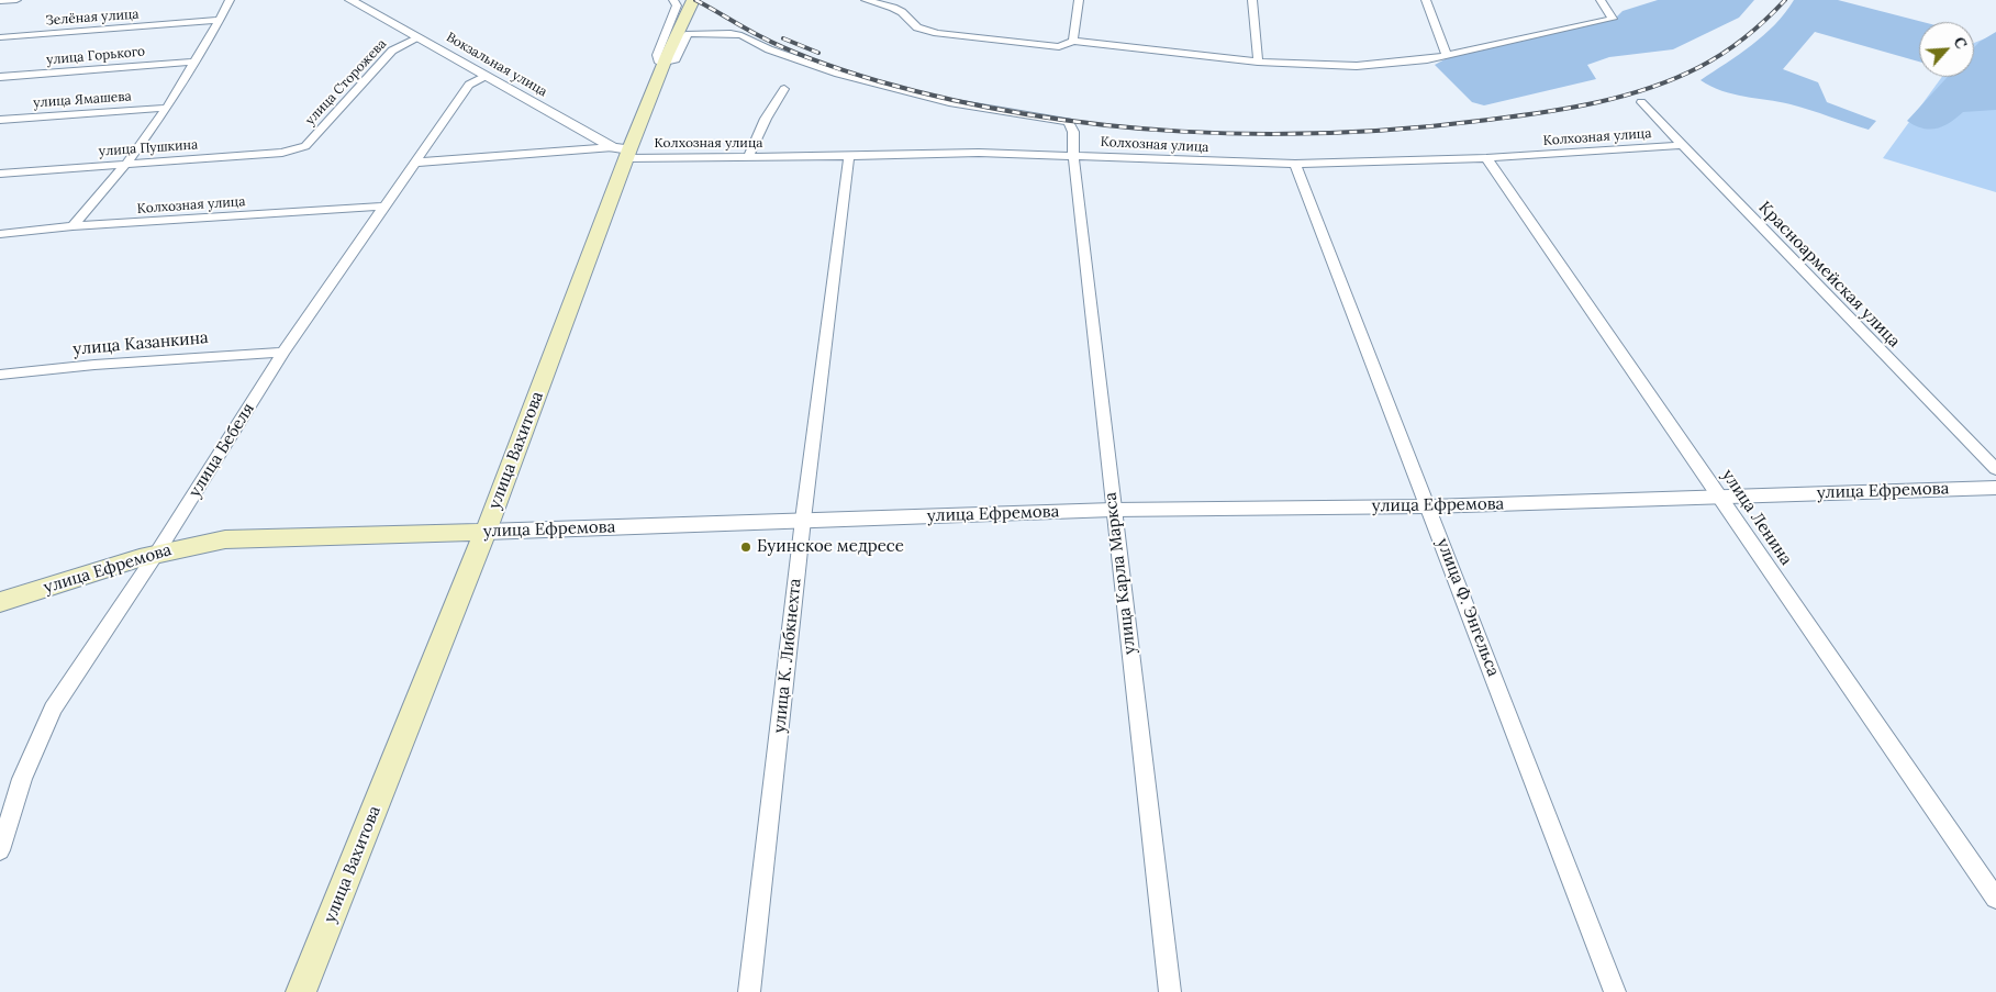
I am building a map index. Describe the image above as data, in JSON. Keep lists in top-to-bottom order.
{
  "streets": {
    "main road": ["улица Вахитова", "улица Ефремова"],
    "street": [
      "Зелёная улица",
      "улица Горького",
      "Вокзальная улица",
      "улица Сторожева",
      "улица Ямашева",
      "Колхозная улица",
      "улица Пушкина",
      "Красноармейская улица",
      "улица Казанкина",
      "улица Бебеля",
      "улица Ленина",
      "улица Карла Маркса",
      "улица Ф. Энгельса",
      "улица К. Либкнехта"
    ]
  },
  "crossings": [
    ["Вокзальная улица", "улица Сторожева"],
    ["Вокзальная улица", "Колхозная улица"],
    ["Вокзальная улица", "улица Бебеля"],
    ["Вокзальная улица", "улица Вахитова"],
    ["улица Сторожева", "улица Пушкина"],
    ["Колхозная улица", "Красноармейская улица"],
    ["Колхозная улица", "улица Бебеля"],
    ["Колхозная улица", "улица Вахитова"],
    ["Колхозная улица", "улица Ленина"],
    ["Колхозная улица", "улица Карла Маркса"],
    ["Колхозная улица", "улица Ф. Энгельса"],
    ["Колхозная улица", "улица К. Либкнехта"],
    ["улица Казанкина", "улица Бебеля"],
    ["улица Бебеля", "улица Ефремова"],
    ["улица Вахитова", "улица Ефремова"],
    ["улица Вахитова", "улица Карла Маркса"],
    ["улица Ефремова", "улица Ленина"],
    ["улица Ефремова", "улица Карла Маркса"],
    ["улица Ефремова", "улица Ф. Энгельса"],
    ["улица Ефремова", "улица К. Либкнехта"]
  ],
  "places": ["Буинское медресе"],
  "north": "top right"
}
